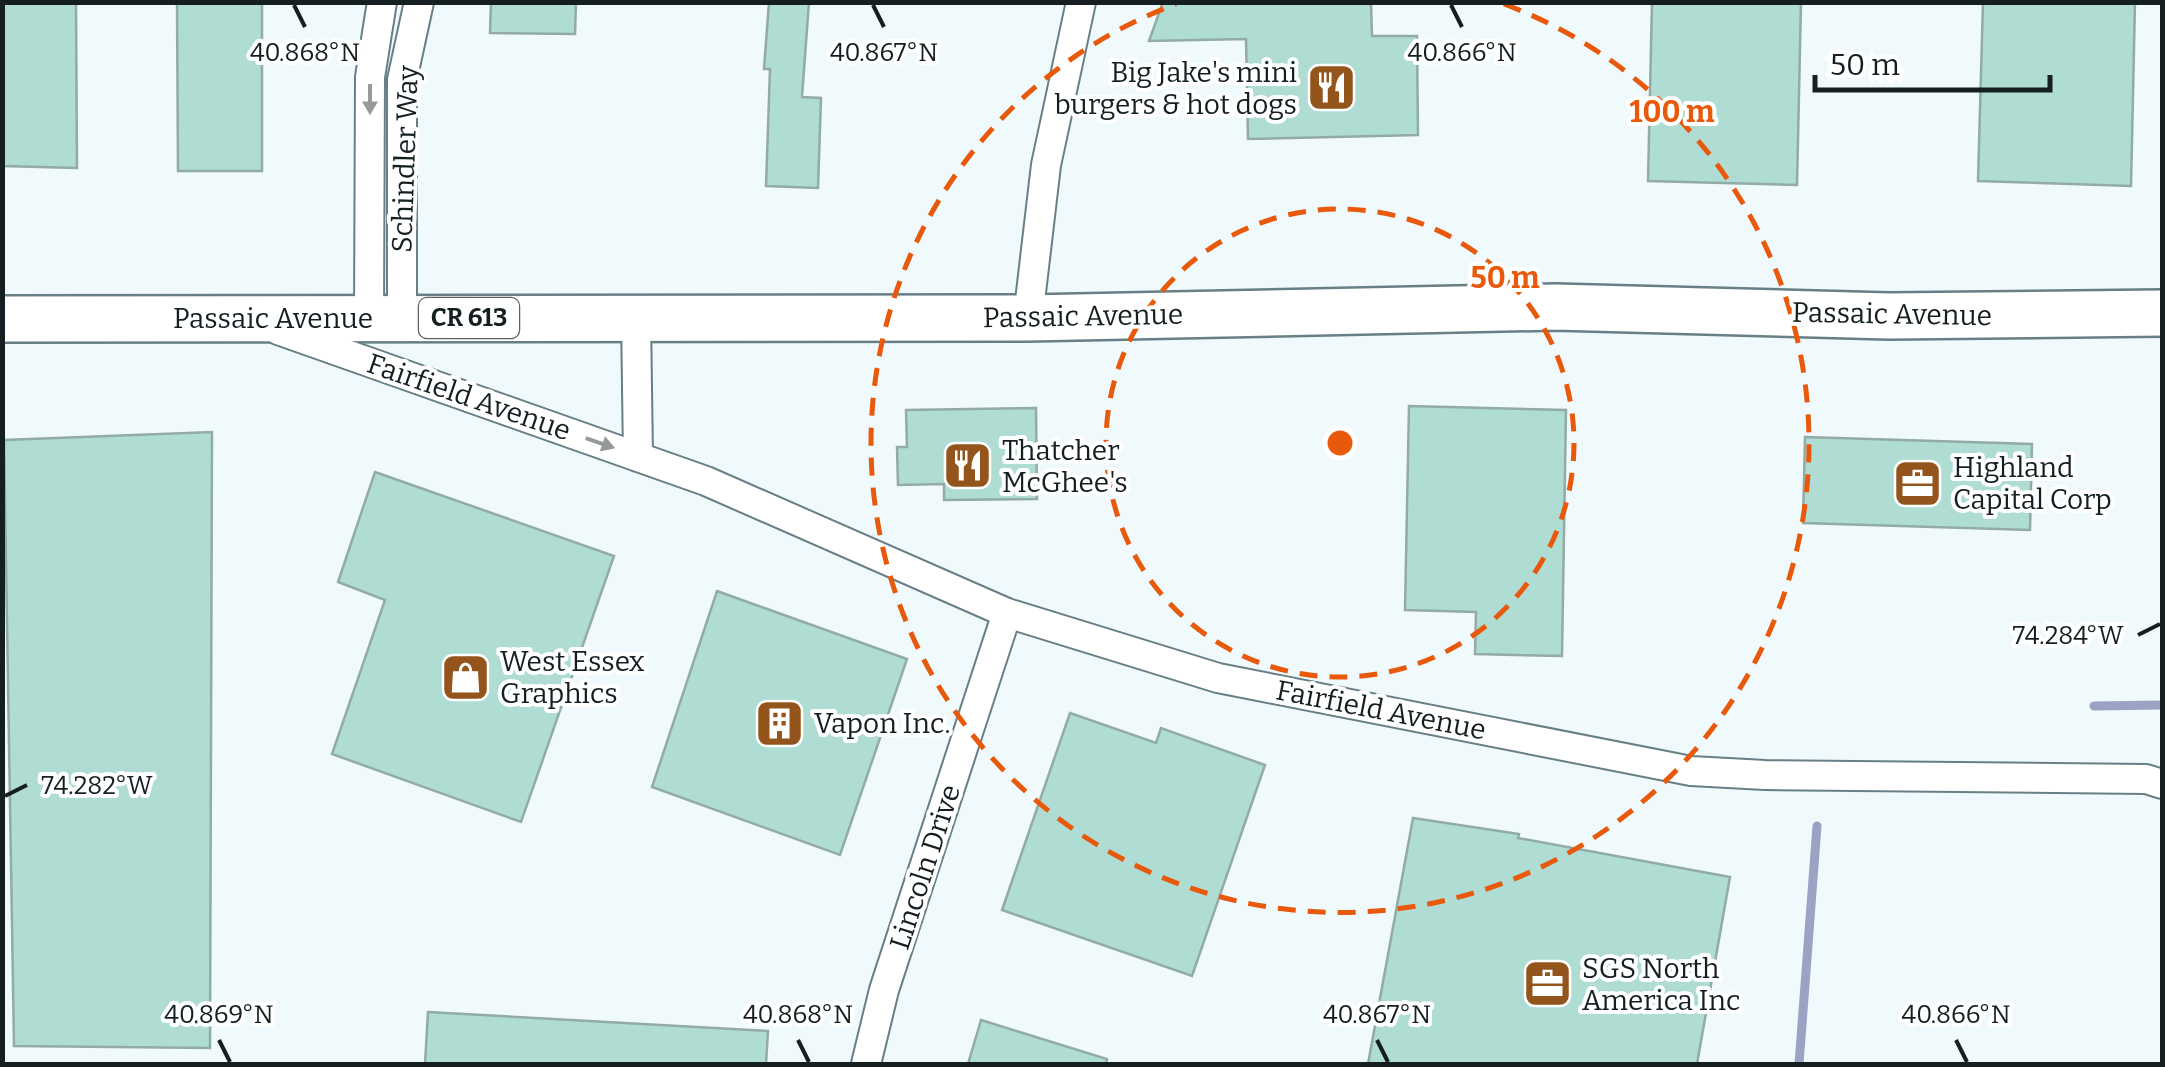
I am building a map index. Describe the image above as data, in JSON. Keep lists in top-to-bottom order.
{
  "streets": {
    "main road": ["Passaic Avenue", "CR 613"],
    "street": ["Schindler Way", "Fairfield Avenue", "Lincoln Drive"]
  },
  "crossings": [
    ["Schindler Way", "Passaic Avenue"],
    ["Passaic Avenue", "Fairfield Avenue"],
    ["Fairfield Avenue", "Lincoln Drive"]
  ],
  "places": {
    "restaurant": ["Big Jake's mini burgers & hot dogs", "Thatcher McGhee's"],
    "office": ["Highland Capital Corp", "SGS North America Inc"],
    "shop": ["West Essex Graphics"],
    "building": ["Vapon Inc."]
  },
  "scale_bar": "50 m",
  "coordinates": [
    "40.868°N",
    "40.866°N",
    "40.867°N",
    "74.284°W",
    "74.282°W",
    "40.869°N"
  ],
  "rings": ["100 m", "50 m"]
}
